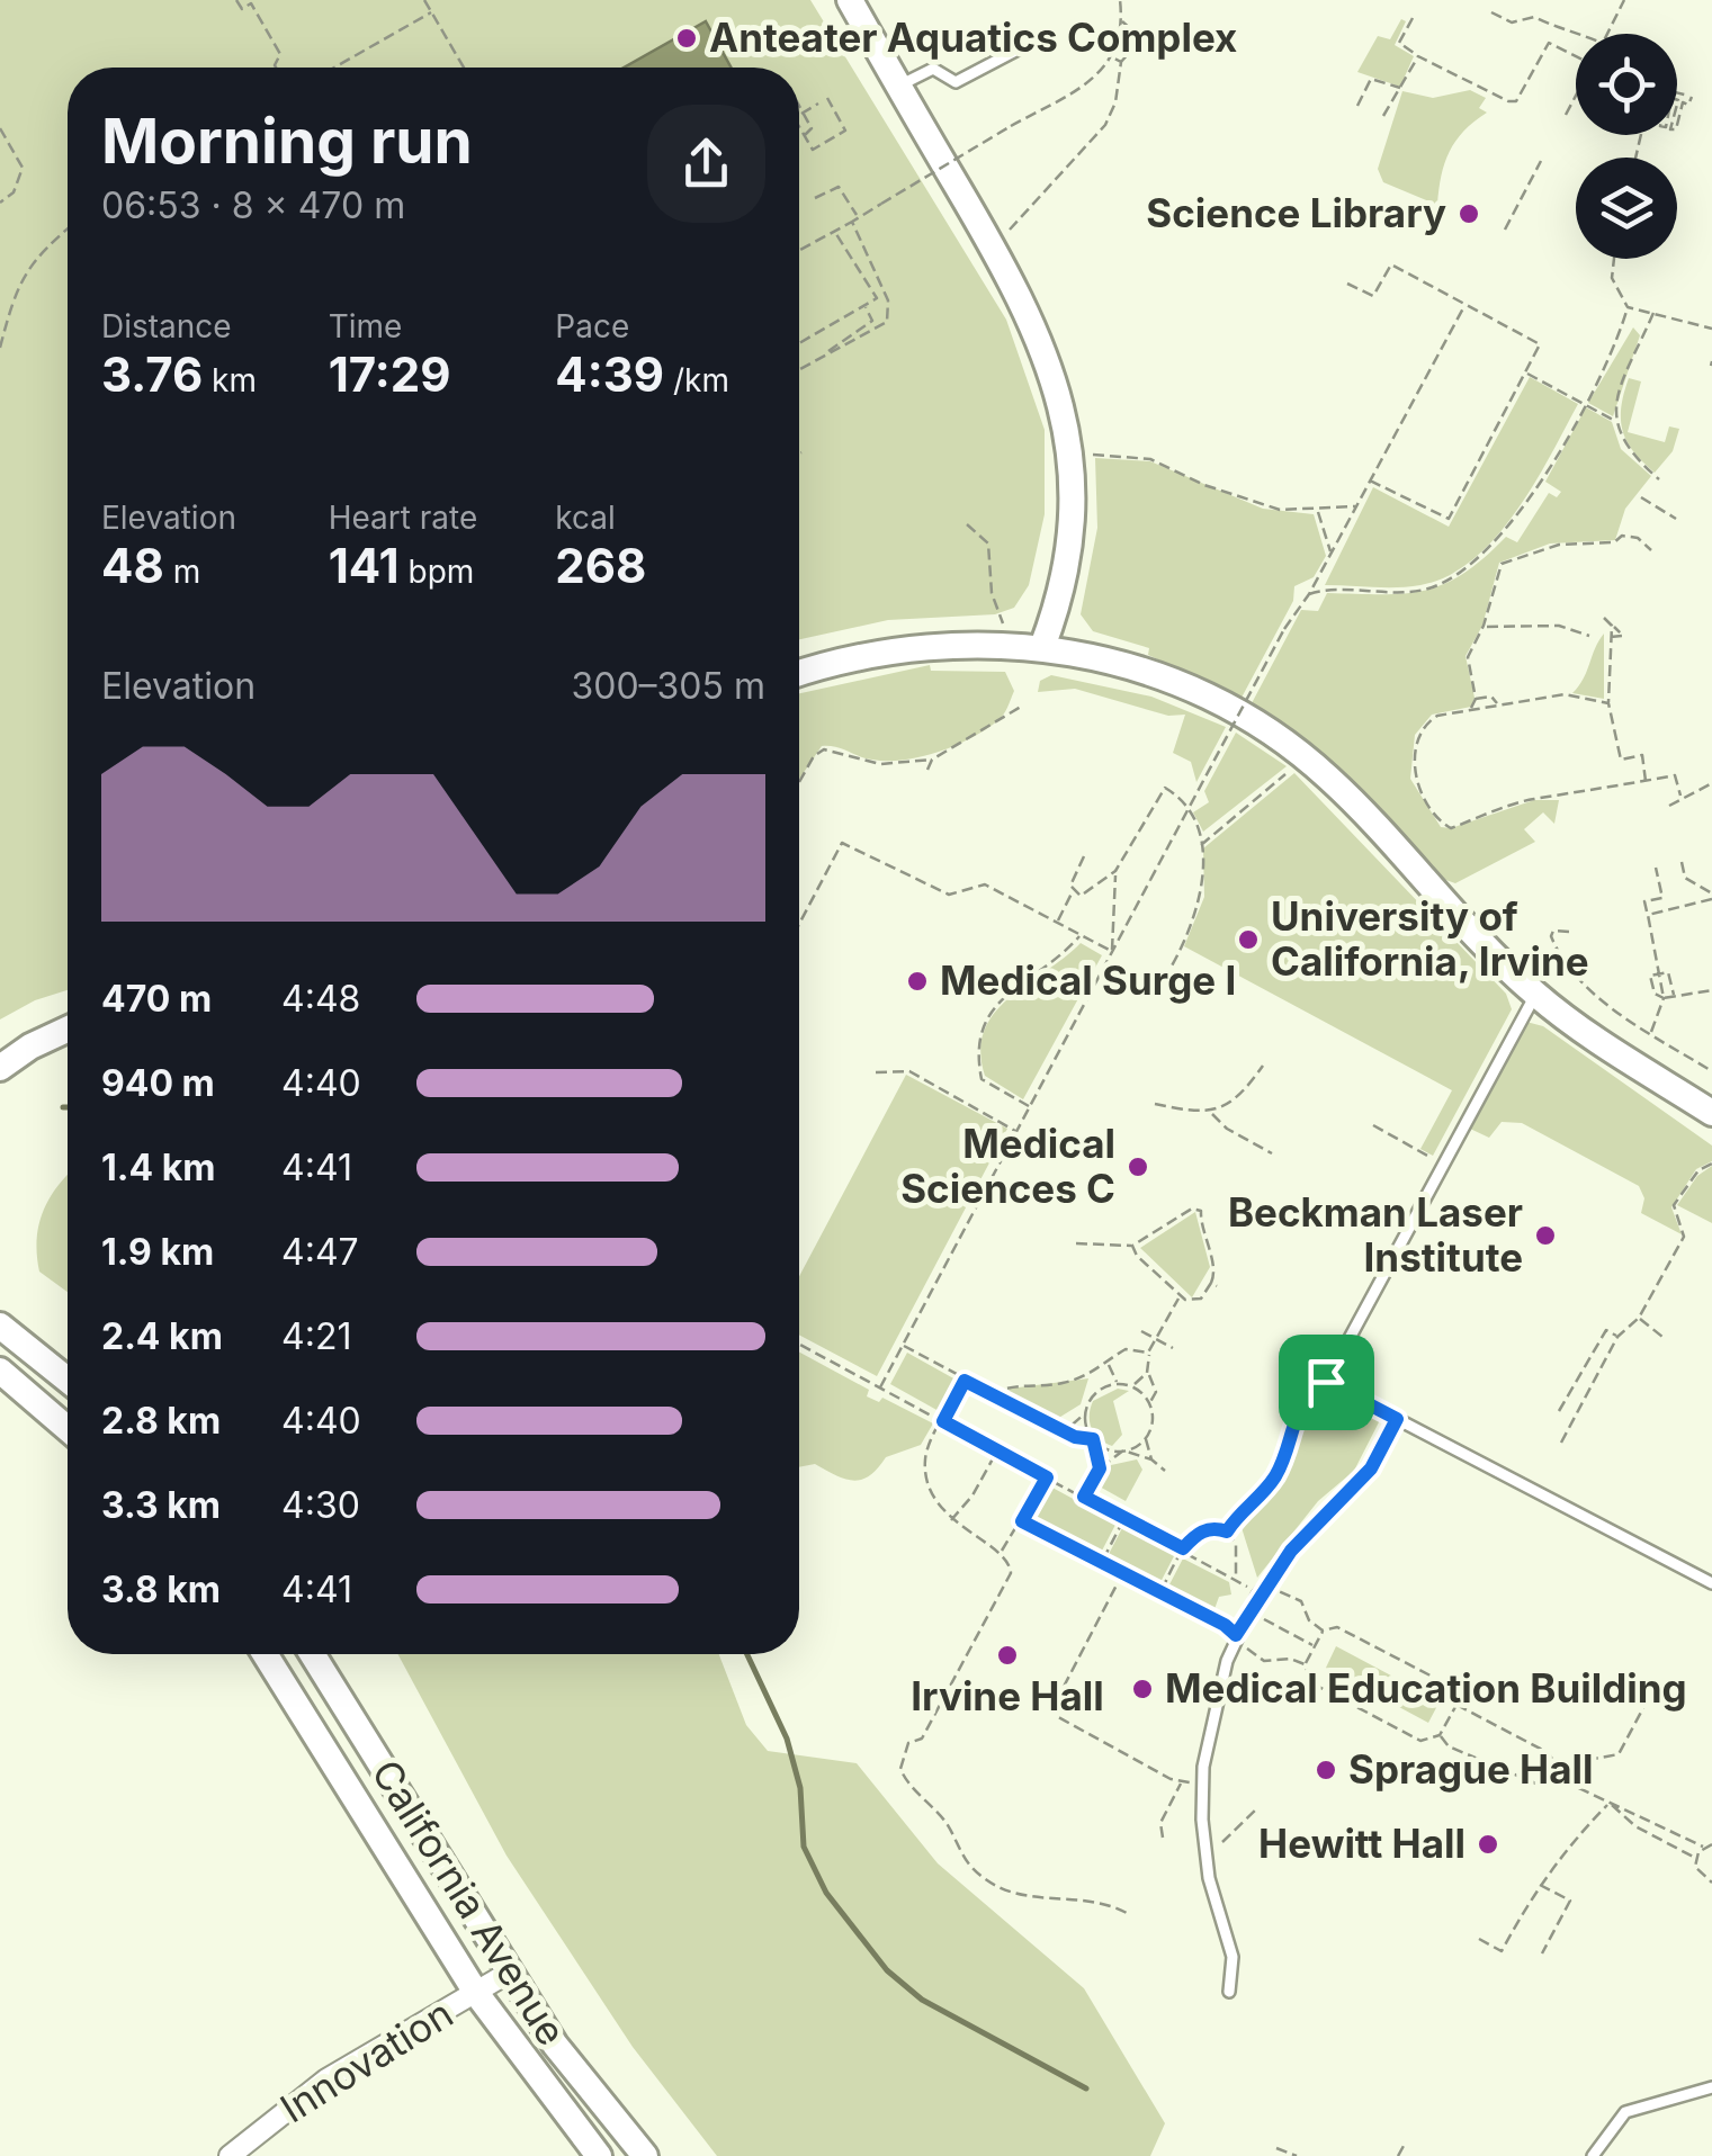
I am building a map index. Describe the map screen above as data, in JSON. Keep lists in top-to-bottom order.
{
  "streets": {
    "street": ["California Avenue", "Innovation"]
  },
  "crossings": [
    ["California Avenue", "Innovation"]
  ],
  "places": [
    "Anteater Aquatics Complex",
    "Science Library",
    "University of California, Irvine",
    "Medical Surge I",
    "Medical Sciences C",
    "Beckman Laser Institute",
    "Irvine Hall",
    "Medical Education Building",
    "Sprague Hall",
    "Hewitt Hall"
  ],
  "page": {
    "heading": ["Morning run", "06:53 · 8 × 470 m"],
    "stats": [
      ["Distance", "3.76 km"],
      ["Time", "17:29"],
      ["Pace", "4:39 /km"],
      ["Elevation", "48 m"],
      ["Heart rate", "141 bpm"],
      ["kcal", "268"]
    ],
    "chart": ["Elevation", "300–305 m"],
    "list": [
      {
        "name": "470 m",
        "note": "4:48"
      },
      {
        "name": "940 m",
        "note": "4:40"
      },
      {
        "name": "1.4 km",
        "note": "4:41"
      },
      {
        "name": "1.9 km",
        "note": "4:47"
      },
      {
        "name": "2.4 km",
        "note": "4:21"
      },
      {
        "name": "2.8 km",
        "note": "4:40"
      },
      {
        "name": "3.3 km",
        "note": "4:30"
      },
      {
        "name": "3.8 km",
        "note": "4:41"
      }
    ]
  }
}
